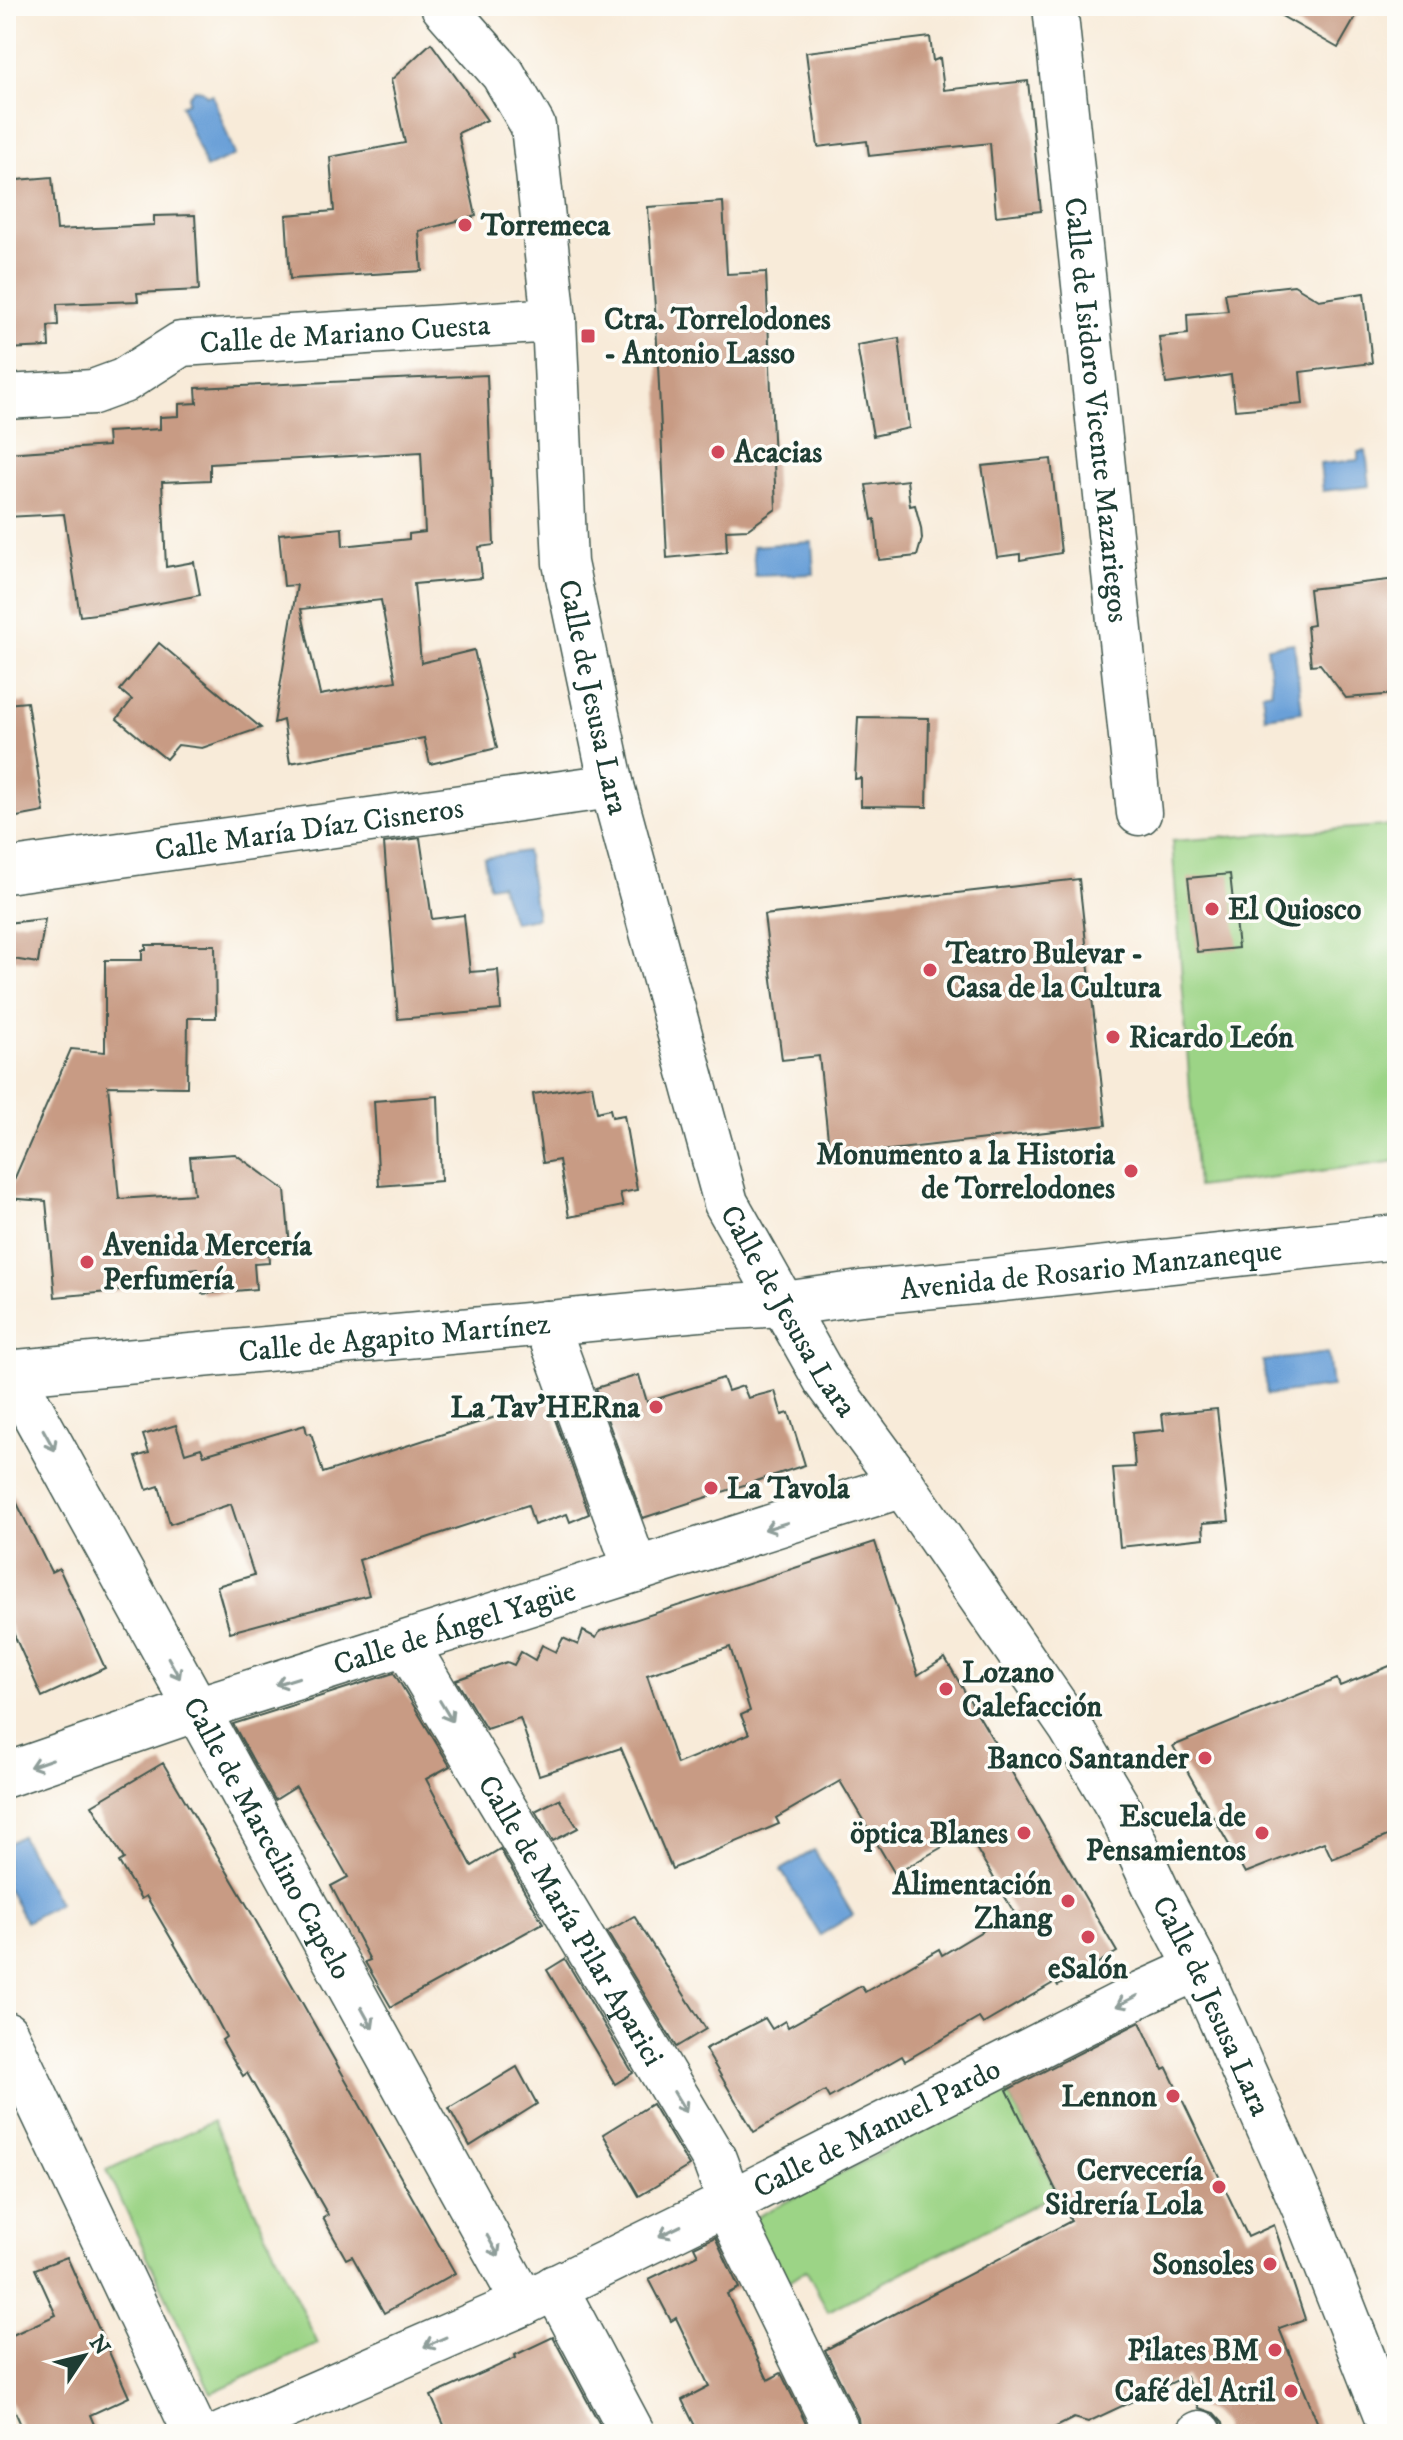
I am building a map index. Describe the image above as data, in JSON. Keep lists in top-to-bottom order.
{
  "streets": {
    "street": [
      "Calle de Mariano Cuesta",
      "Calle de Isidoro Vicente Mazariegos",
      "Calle de Jesusa Lara",
      "Calle María Díaz Cisneros",
      "Avenida de Rosario Manzaneque",
      "Calle de Agapito Martínez",
      "Calle de Ángel Yagüe",
      "Calle de Marcelino Capelo",
      "Calle de María Pilar Aparici",
      "Calle de Manuel Pardo"
    ]
  },
  "crossings": [
    ["Calle de Mariano Cuesta", "Calle de Jesusa Lara"],
    ["Calle de Jesusa Lara", "Calle María Díaz Cisneros"],
    ["Calle de Jesusa Lara", "Avenida de Rosario Manzaneque"],
    ["Calle de Jesusa Lara", "Calle de Agapito Martínez"],
    ["Calle de Jesusa Lara", "Calle de Ángel Yagüe"],
    ["Calle de Jesusa Lara", "Calle de Manuel Pardo"],
    ["Avenida de Rosario Manzaneque", "Calle de Agapito Martínez"],
    ["Calle de Agapito Martínez", "Calle de Marcelino Capelo"],
    ["Calle de Ángel Yagüe", "Calle de Marcelino Capelo"],
    ["Calle de Ángel Yagüe", "Calle de María Pilar Aparici"],
    ["Calle de Marcelino Capelo", "Calle de Manuel Pardo"],
    ["Calle de María Pilar Aparici", "Calle de Manuel Pardo"]
  ],
  "one_way": ["Calle de Ángel Yagüe", "Calle de María Pilar Aparici", "Calle de Manuel Pardo"],
  "places": {
    "other": [
      "Torremeca",
      "Acacias",
      "El Quiosco",
      "Teatro Bulevar - Casa de la Cultura",
      "Ricardo León",
      "Monumento a la Historia de Torrelodones",
      "Avenida Mercería Perfumería",
      "La Tav'HERna",
      "La Tavola",
      "Lozano Calefacción",
      "Banco Santander",
      "öptica Blanes",
      "Escuela de Pensamientos",
      "Alimentación Zhang",
      "eSalón",
      "Lennon",
      "Cervecería Sidrería Lola",
      "Sonsoles",
      "Pilates BM",
      "Café del Atril"
    ],
    "transit": ["Ctra. Torrelodones - Antonio Lasso"]
  },
  "north": "top right"
}
